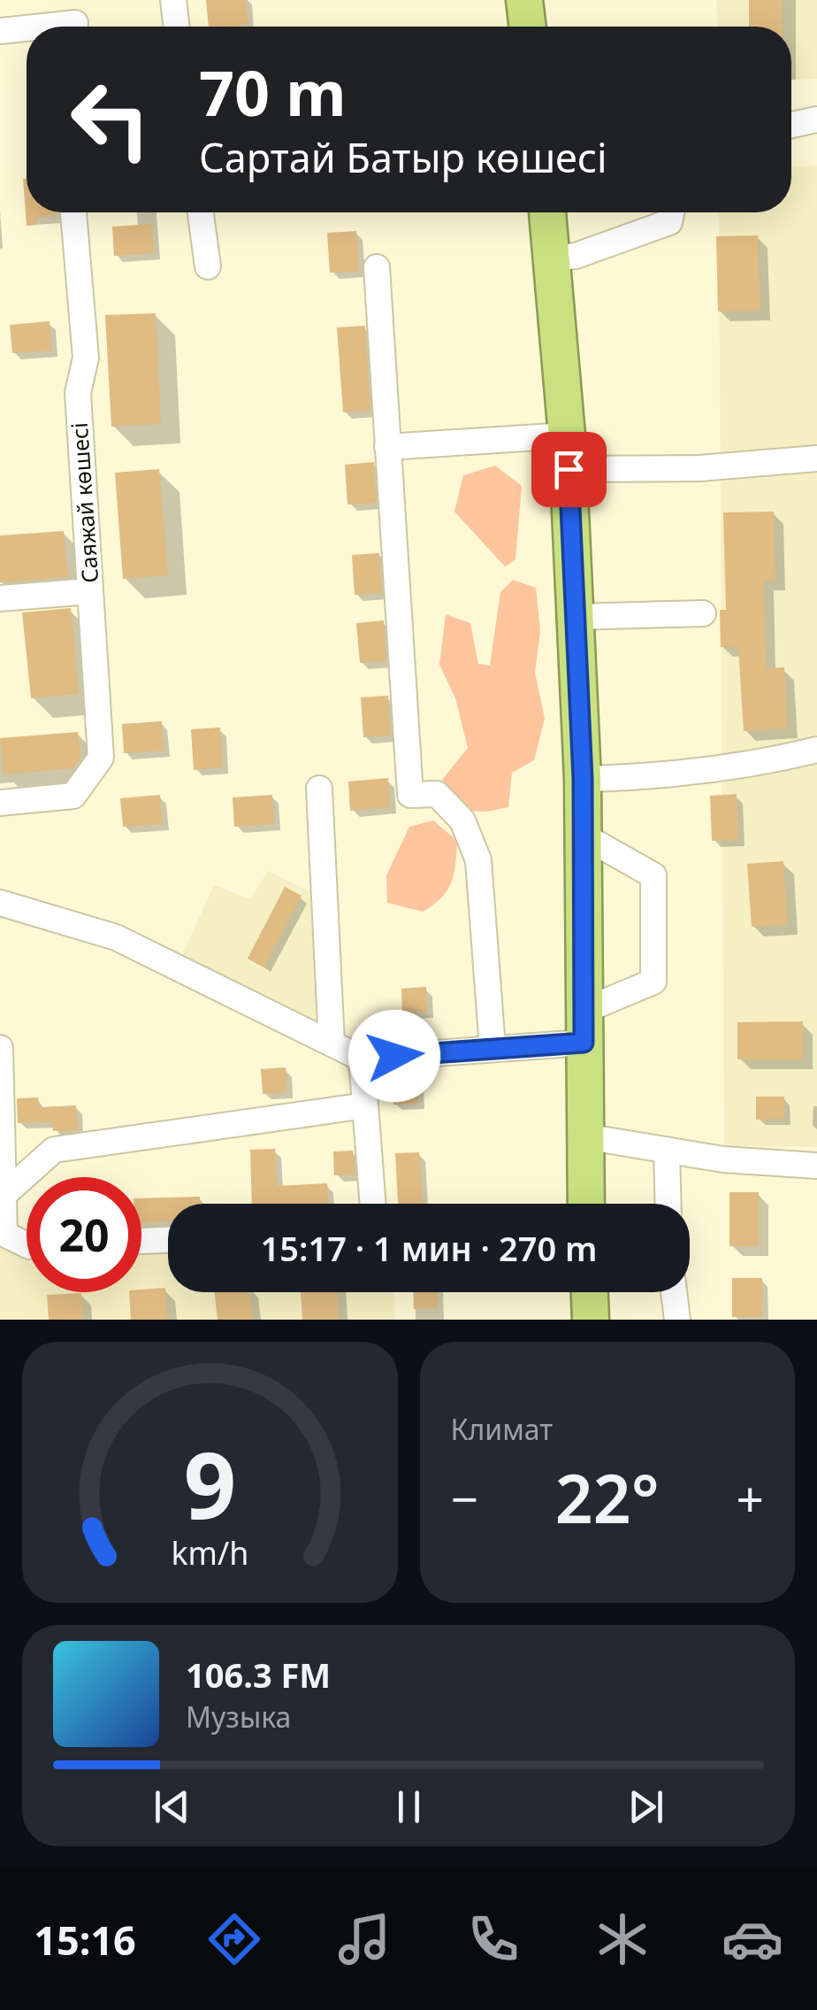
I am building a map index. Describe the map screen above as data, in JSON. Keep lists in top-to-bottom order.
{
  "streets": {
    "street": ["Саяжай көшесі"]
  },
  "page": {
    "turn": ["70 m", "Сартай Батыр көшесі"],
    "limit": "20",
    "trip": "15:17 · 1 мин · 270 m",
    "tile": "Климат",
    "heat": ["−", "22°", "+"],
    "song": ["106.3 FM", "Музыка"],
    "tabs": "15:16",
    "gauge": ["9", "km/h"]
  }
}
